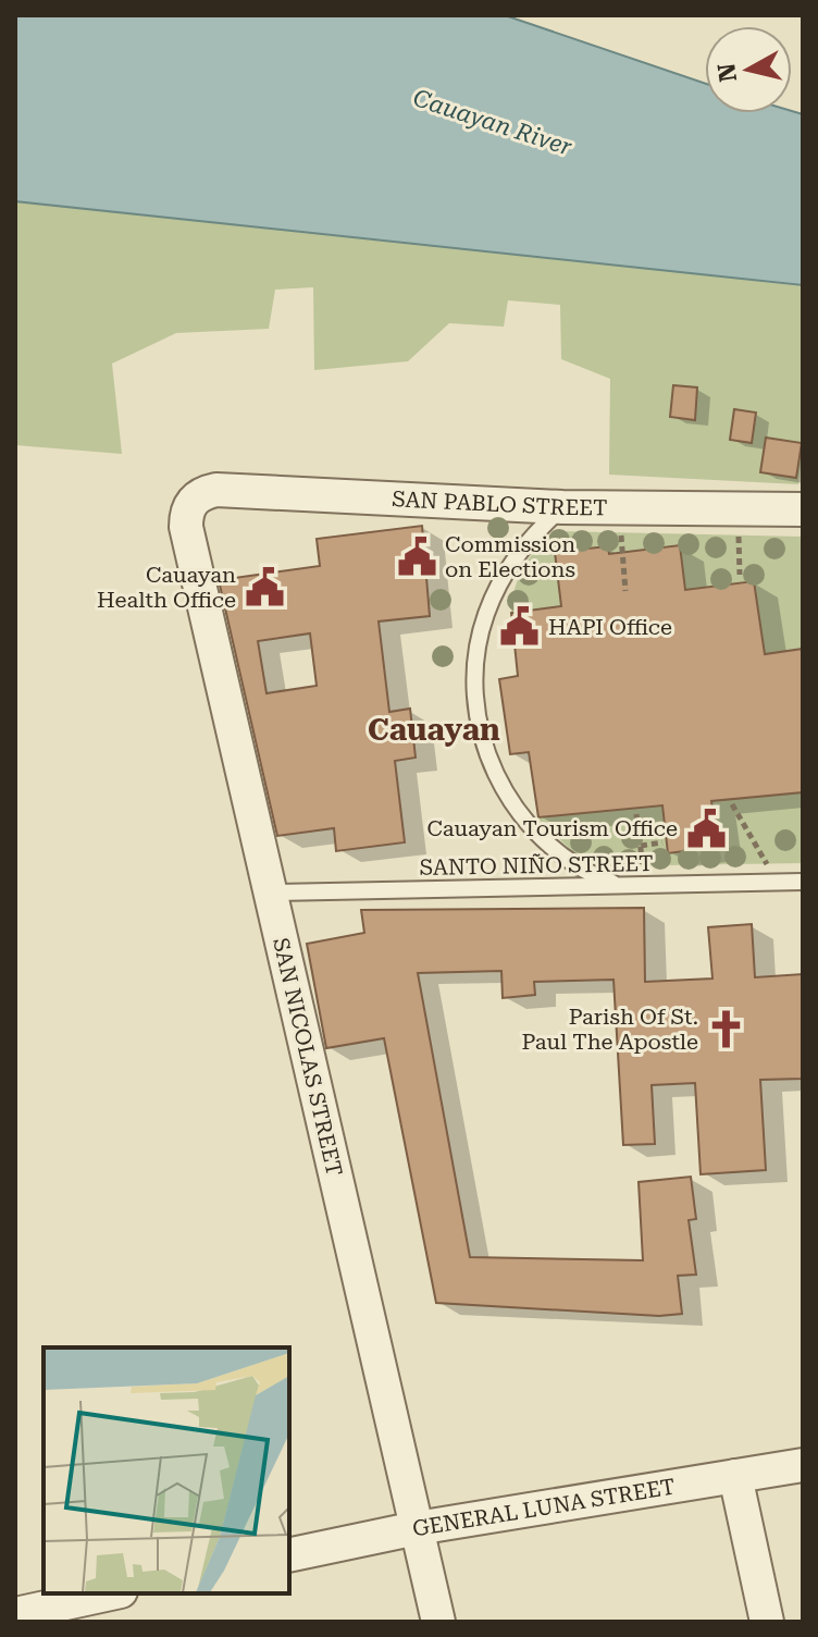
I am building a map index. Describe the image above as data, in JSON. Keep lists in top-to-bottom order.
{
  "streets": {
    "street": ["SAN PABLO STREET", "SAN NICOLAS STREET", "GENERAL LUNA STREET"],
    "lane": ["SANTO NIÑO STREET"]
  },
  "crossings": [
    ["SAN PABLO STREET", "SAN NICOLAS STREET"],
    ["SANTO NIÑO STREET", "SAN NICOLAS STREET"],
    ["SAN NICOLAS STREET", "GENERAL LUNA STREET"]
  ],
  "districts": ["Cauayan"],
  "water": ["Cauayan River"],
  "places": {
    "public building": [
      "Commission on Elections",
      "Cauayan Health Office",
      "HAPI Office",
      "Cauayan Tourism Office"
    ],
    "church": ["Parish Of St. Paul The Apostle"]
  },
  "north": "left"
}
